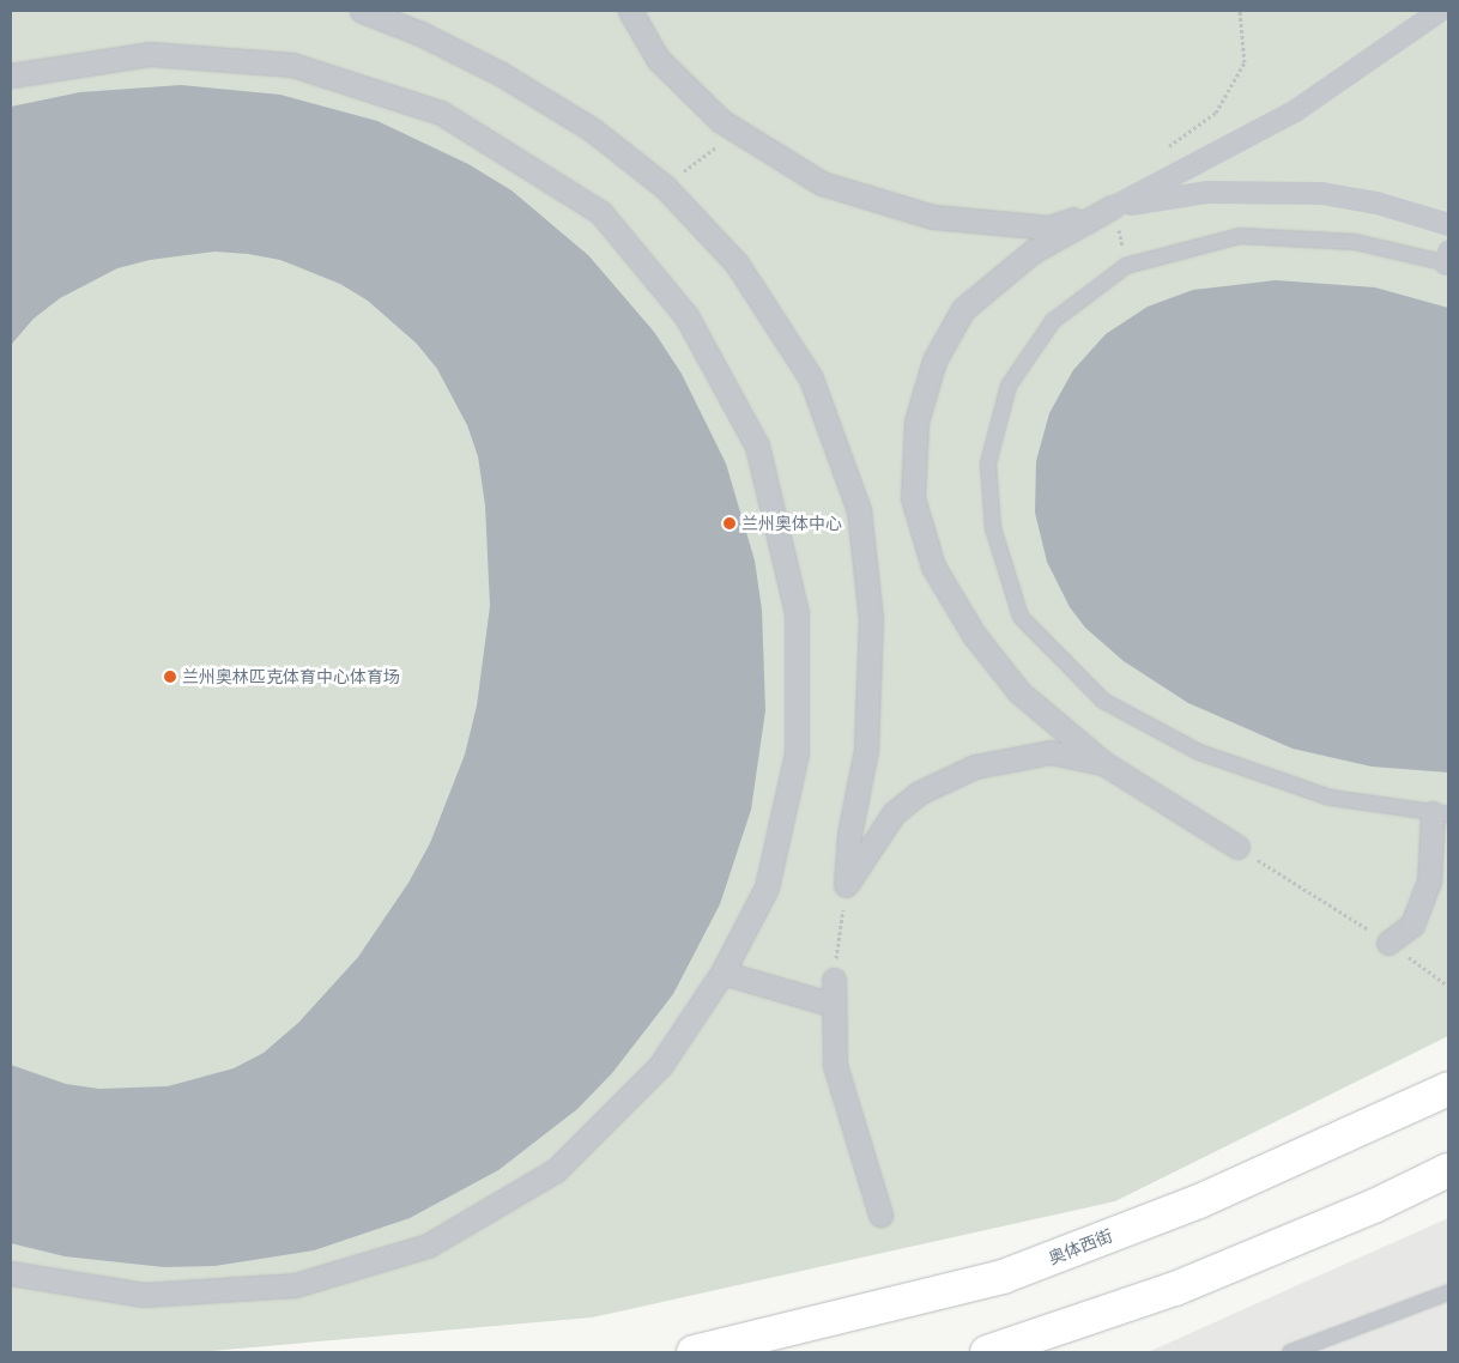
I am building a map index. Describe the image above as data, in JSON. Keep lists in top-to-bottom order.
{
  "streets": {
    "main road": ["奥体西街"]
  },
  "places": ["兰州奥体中心", "兰州奥林匹克体育中心体育场"]
}
